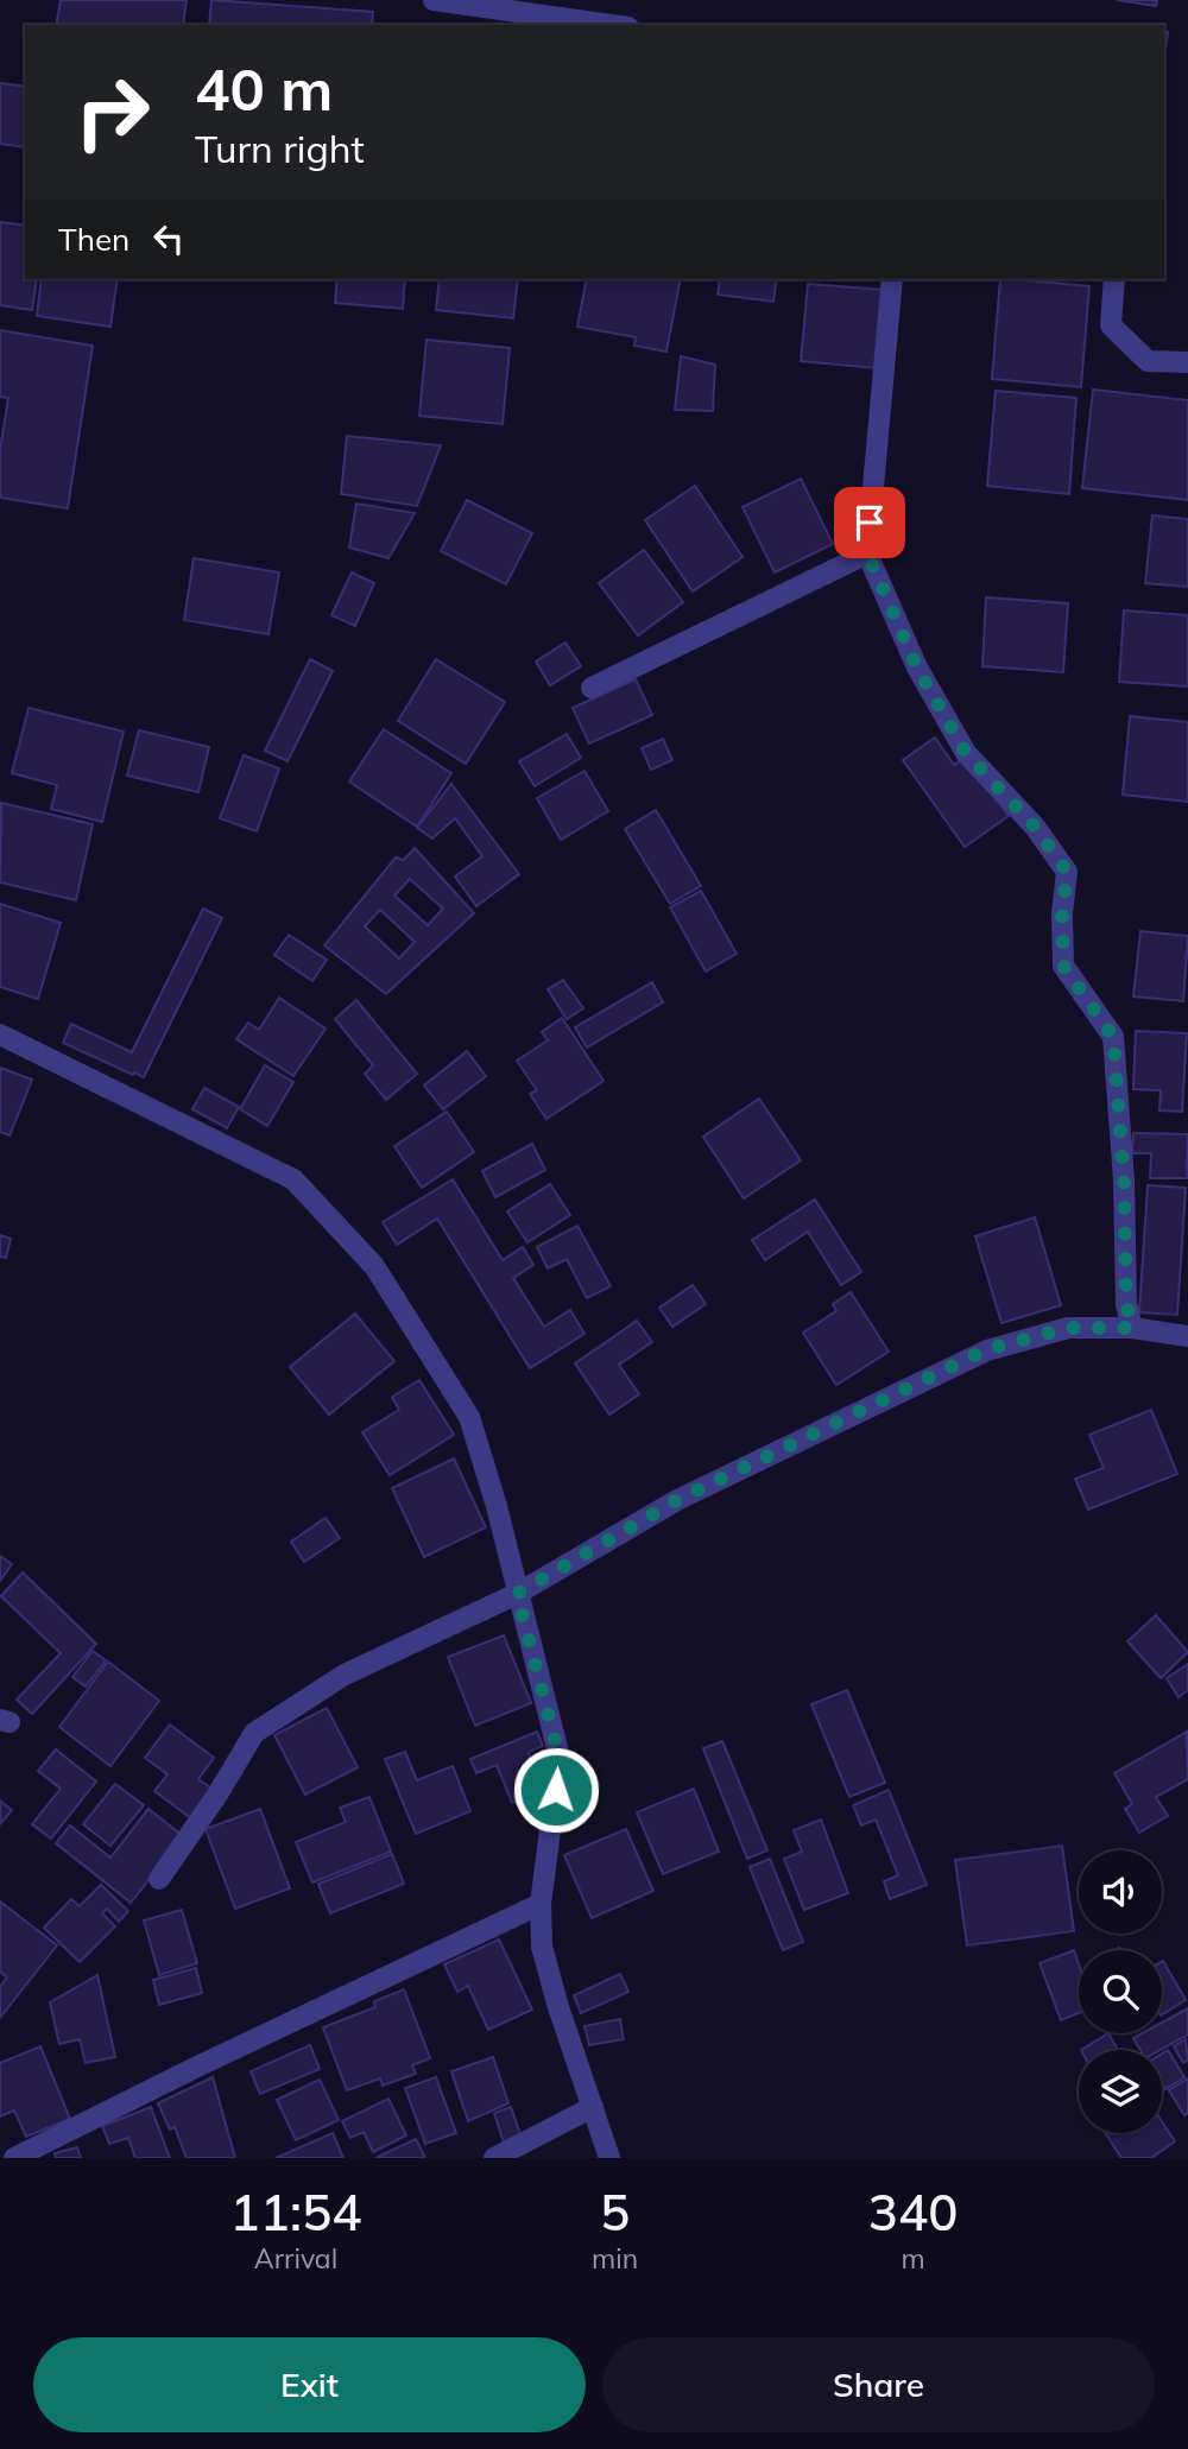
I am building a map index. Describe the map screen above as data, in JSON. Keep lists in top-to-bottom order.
{
  "page": {
    "turn": ["40 m", "Turn right"],
    "then": "Then",
    "eta": [
      "11:54",
      "Arrival",
      "5",
      "min",
      "340",
      "m"
    ],
    "buttons": ["Exit", "Share"]
  }
}
